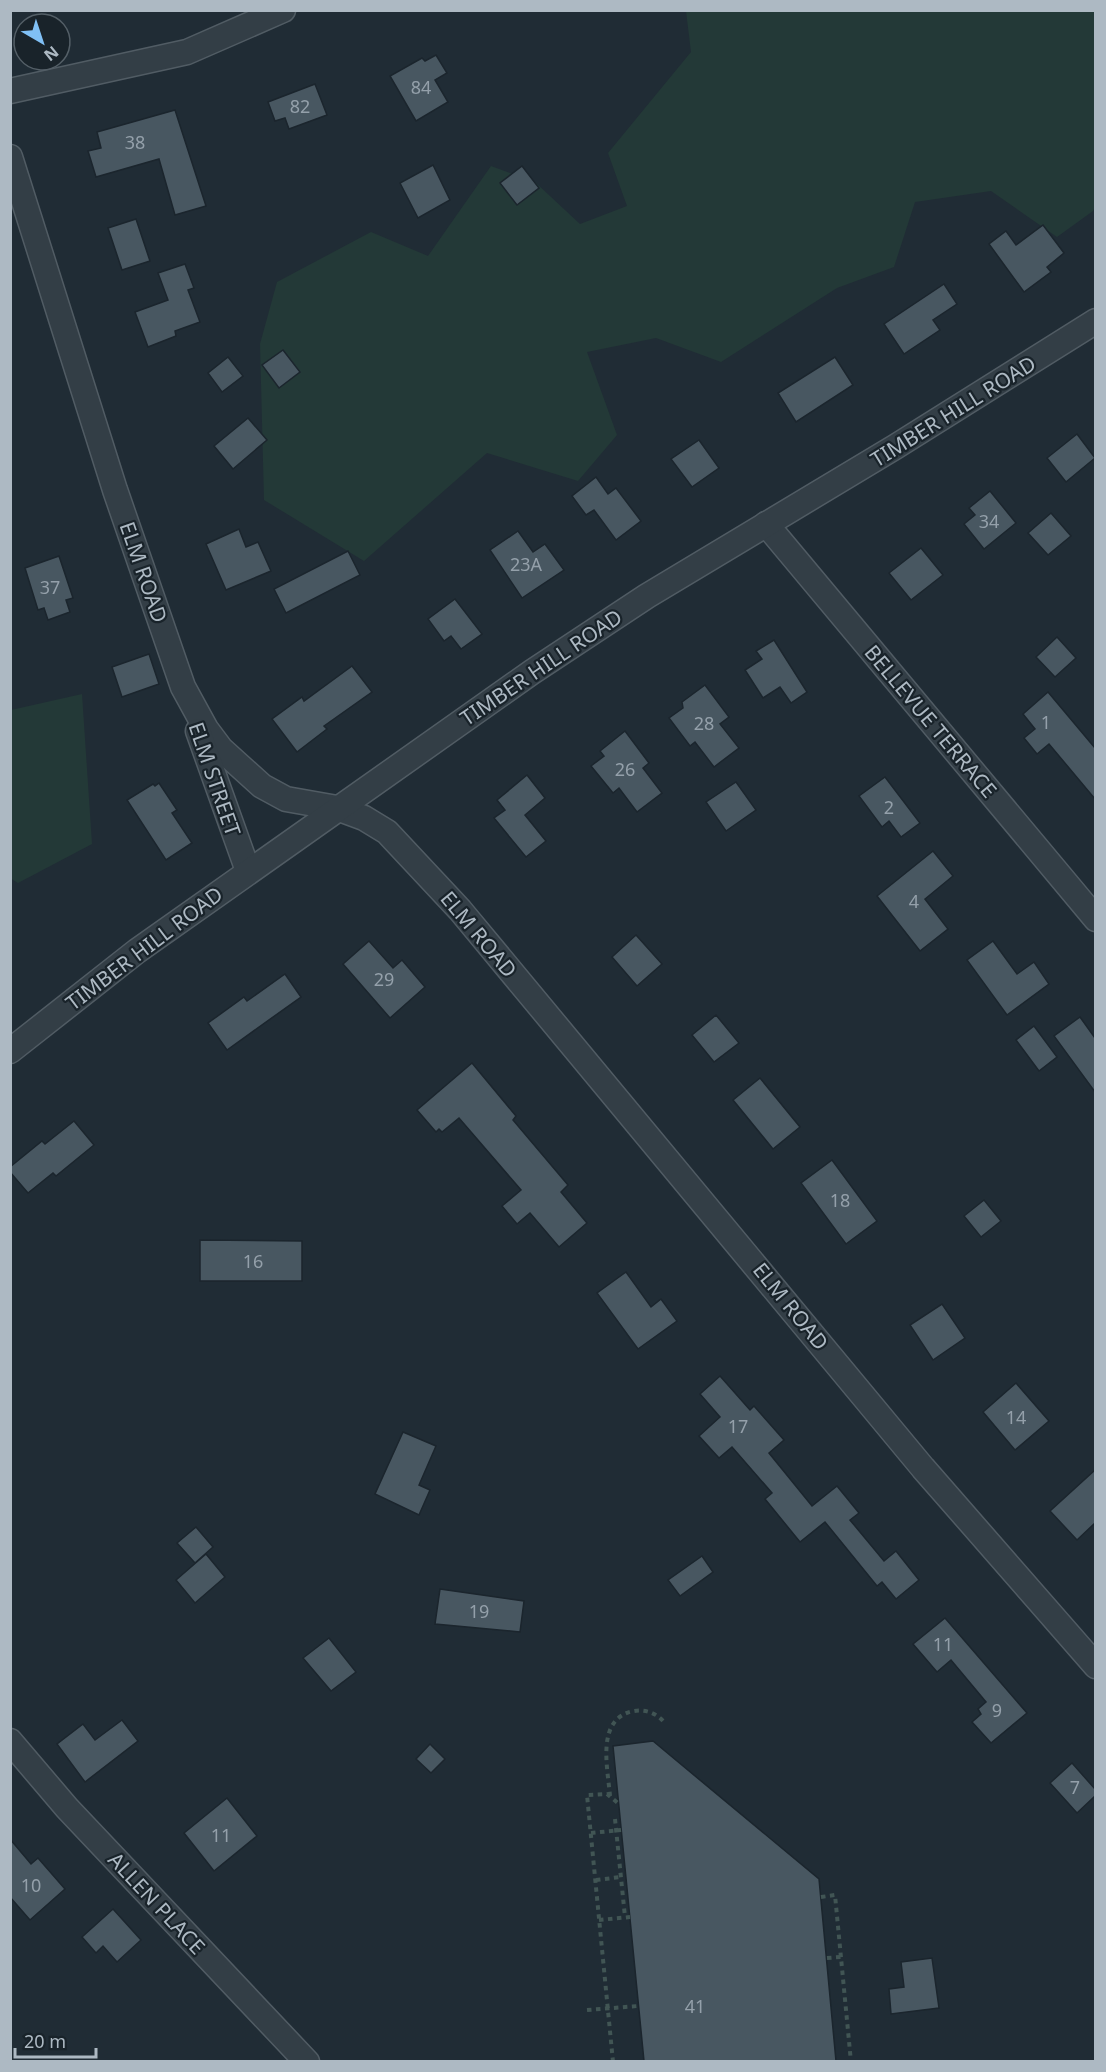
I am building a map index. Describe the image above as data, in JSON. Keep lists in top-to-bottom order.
{
  "streets": {
    "street": [
      "TIMBER HILL ROAD",
      "ELM ROAD",
      "BELLEVUE TERRACE",
      "ELM STREET",
      "ALLEN PLACE"
    ]
  },
  "crossings": [
    ["TIMBER HILL ROAD", "ELM ROAD"],
    ["TIMBER HILL ROAD", "BELLEVUE TERRACE"],
    ["TIMBER HILL ROAD", "ELM STREET"],
    ["ELM ROAD", "ELM STREET"]
  ],
  "house_numbers": [
    "84",
    "82",
    "38",
    "34",
    "23A",
    "37",
    "1",
    "28",
    "26",
    "2",
    "4",
    "29",
    "18",
    "16",
    "14",
    "17",
    "19",
    "11",
    "9",
    "7",
    "11",
    "10",
    "41"
  ],
  "scale_bar": "20 m",
  "north": "bottom right"
}
